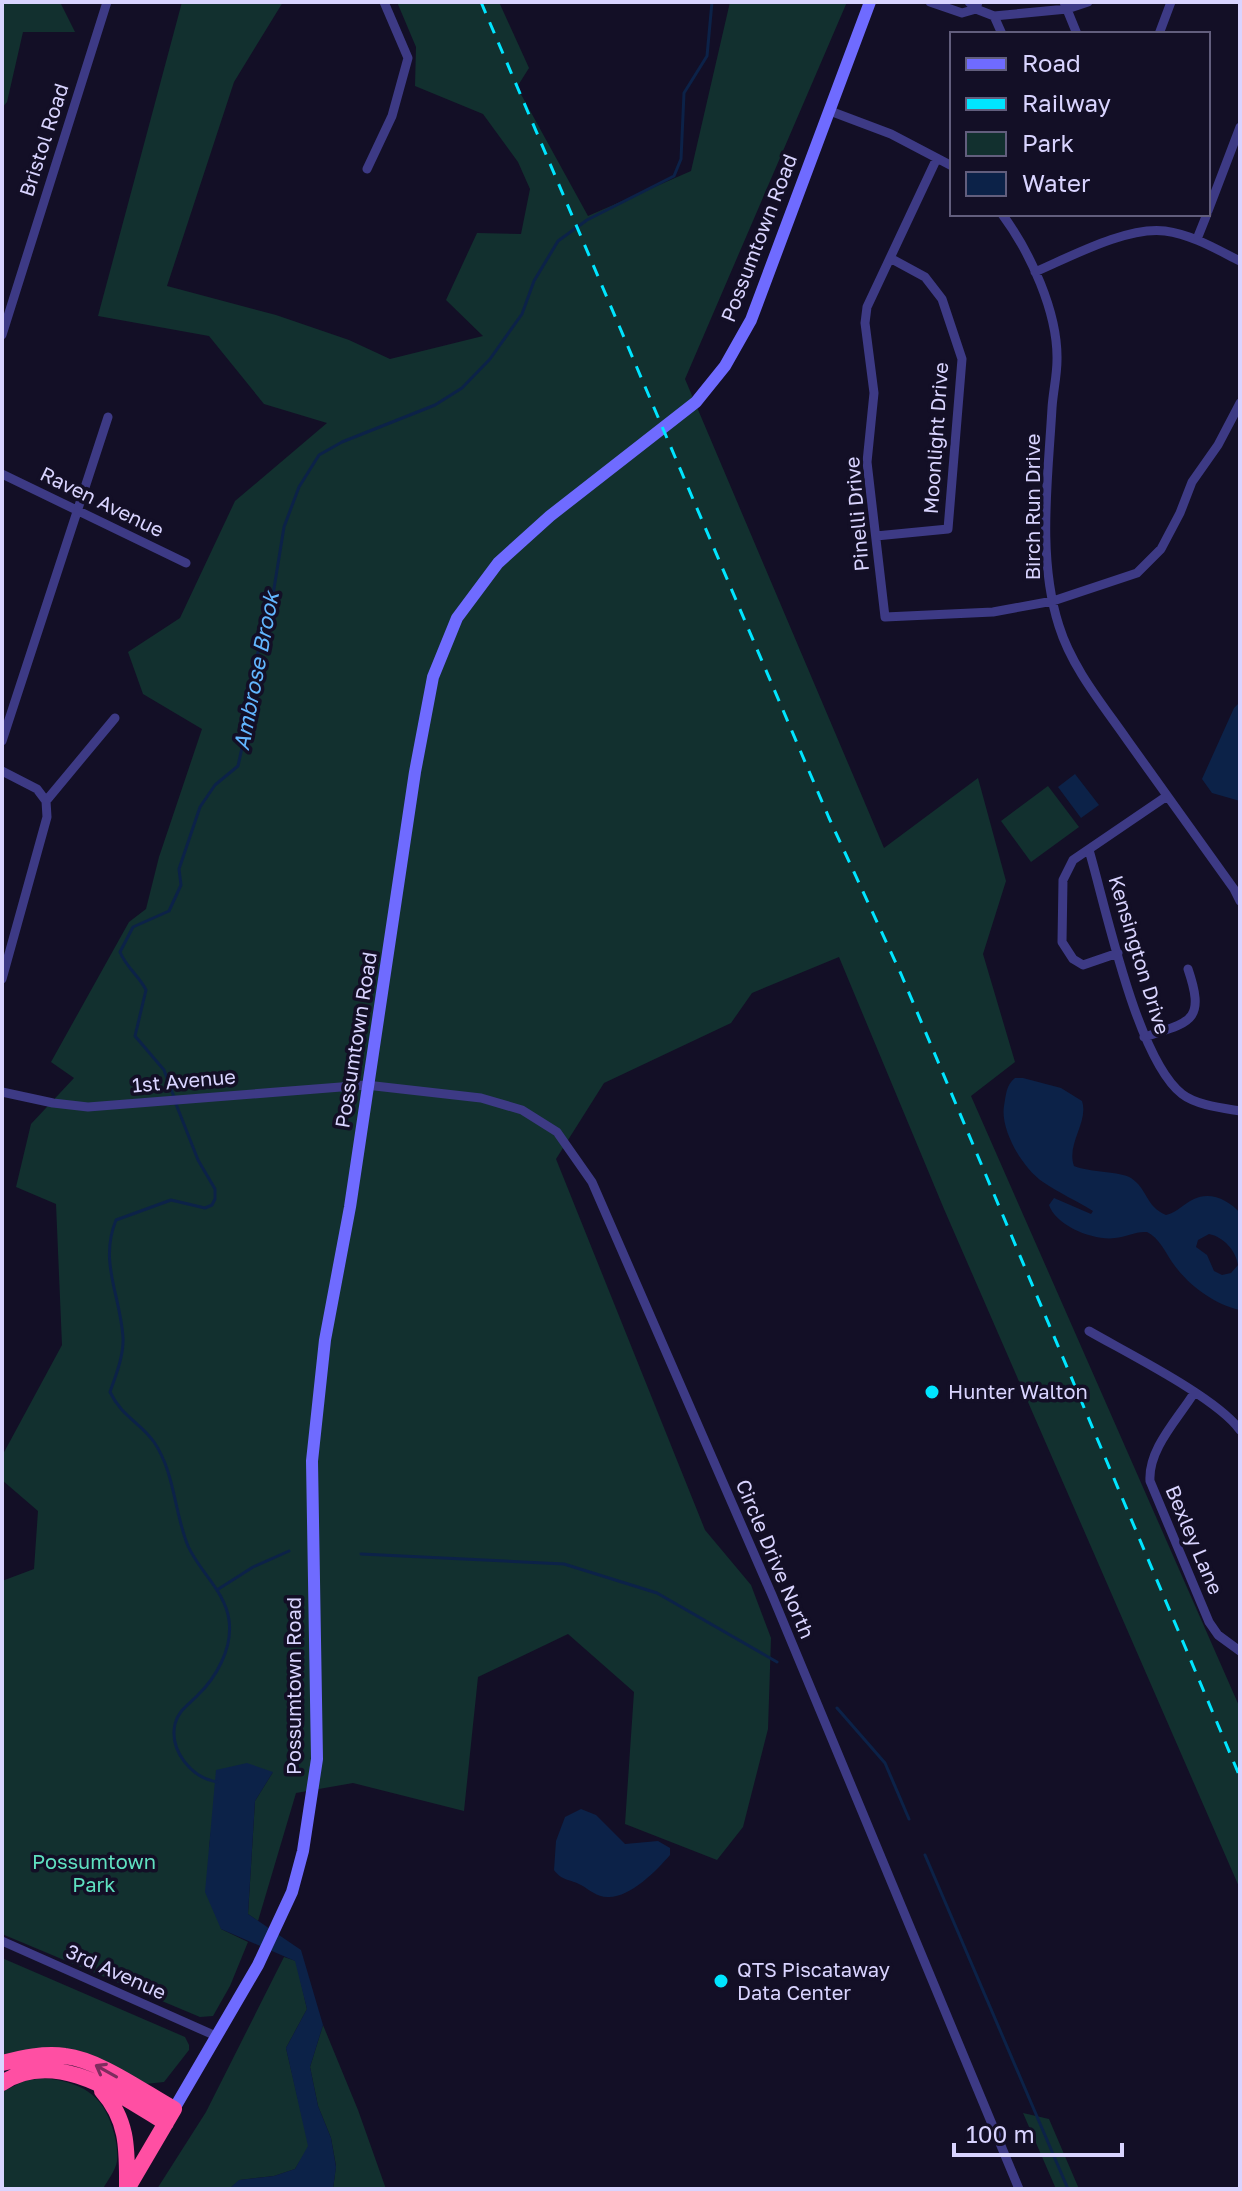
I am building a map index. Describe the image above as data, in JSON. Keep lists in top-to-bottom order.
{
  "streets": {
    "highway": ["Possumtown Road"],
    "street": [
      "Bristol Road",
      "Moonlight Drive",
      "Raven Avenue",
      "Birch Run Drive",
      "Pinelli Drive",
      "Kensington Drive",
      "1st Avenue",
      "Bexley Lane",
      "Circle Drive North",
      "3rd Avenue"
    ]
  },
  "crossings": [
    ["Possumtown Road", "1st Avenue"],
    ["Possumtown Road", "Circle Drive North"],
    ["Possumtown Road", "3rd Avenue"],
    ["Moonlight Drive", "Pinelli Drive"],
    ["Birch Run Drive", "Pinelli Drive"],
    ["1st Avenue", "Circle Drive North"]
  ],
  "water": ["Ambrose Brook"],
  "parks": ["Possumtown Park"],
  "places": ["Hunter Walton", "QTS Piscataway Data Center"],
  "legend": [
    "Road",
    "Railway",
    "Park",
    "Water"
  ],
  "scale_bar": "100 m"
}
